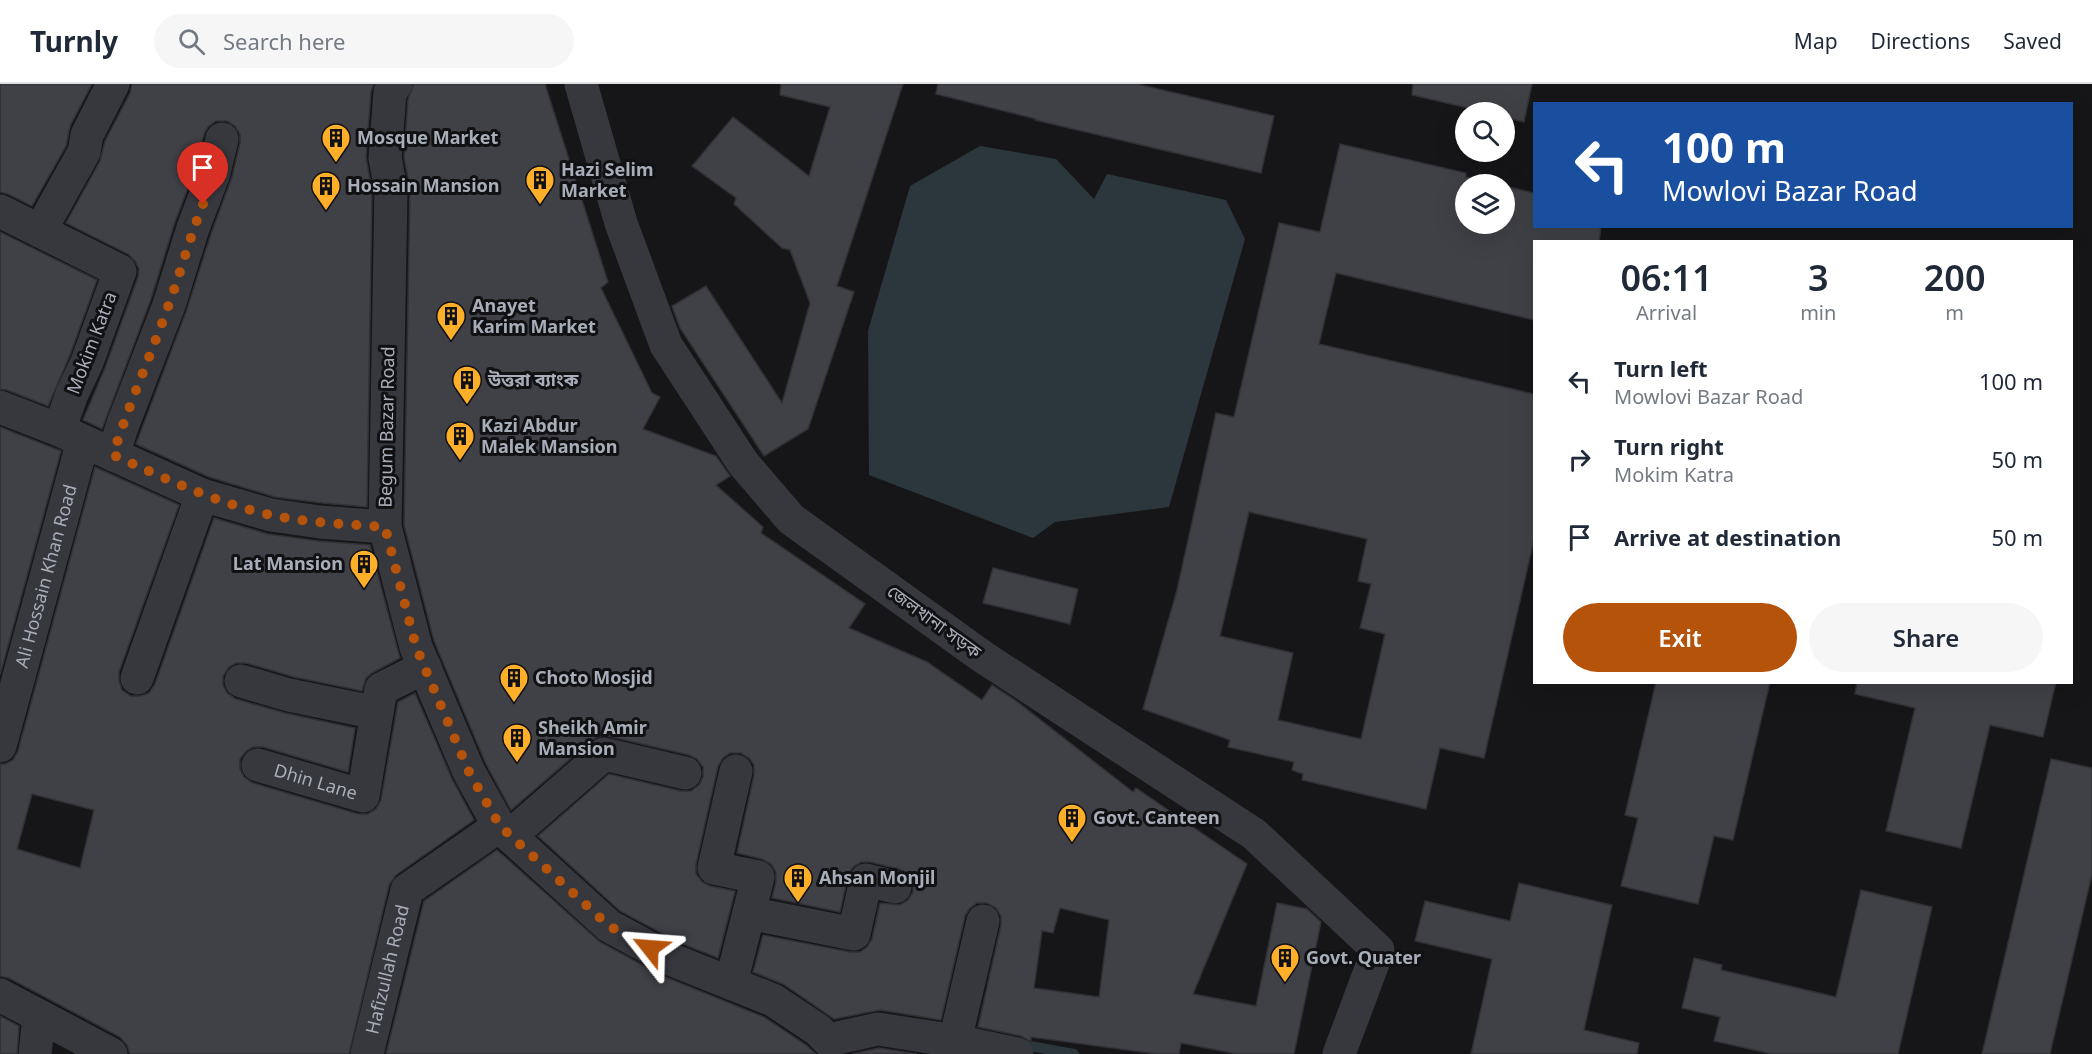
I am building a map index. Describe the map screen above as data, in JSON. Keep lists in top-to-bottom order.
{
  "streets": {
    "street": [
      "Mokim Katra",
      "Begum Bazar Road",
      "Ali Hossain Khan Road",
      "জেলখানা সড়ক",
      "Dhin Lane",
      "Hafizullah Road"
    ]
  },
  "crossings": [
    ["Mokim Katra", "Ali Hossain Khan Road"],
    ["Begum Bazar Road", "Dhin Lane"],
    ["Begum Bazar Road", "Hafizullah Road"]
  ],
  "places": {
    "building": [
      "Mosque Market",
      "Hazi Selim Market",
      "Hossain Mansion",
      "Anayet Karim Market",
      "উত্তরা ব্যাংক",
      "Kazi Abdur Malek Mansion",
      "Lat Mansion",
      "Choto Mosjid",
      "Sheikh Amir Mansion",
      "Govt. Canteen",
      "Ahsan Monjil",
      "Govt. Quater"
    ]
  },
  "page": {
    "header": "Turnly",
    "search": "Search here",
    "nav": ["Map", "Directions", "Saved"],
    "turn": ["100 m", "Mowlovi Bazar Road"],
    "eta": [
      "06:11",
      "Arrival",
      "3",
      "min",
      "200",
      "m"
    ],
    "list": [
      {
        "name": "Turn left",
        "note": "Mowlovi Bazar Road",
        "value": "100 m"
      },
      {
        "name": "Turn right",
        "note": "Mokim Katra",
        "value": "50 m"
      },
      {
        "name": "Arrive at destination",
        "value": "50 m"
      }
    ],
    "buttons": ["Exit", "Share"]
  }
}
